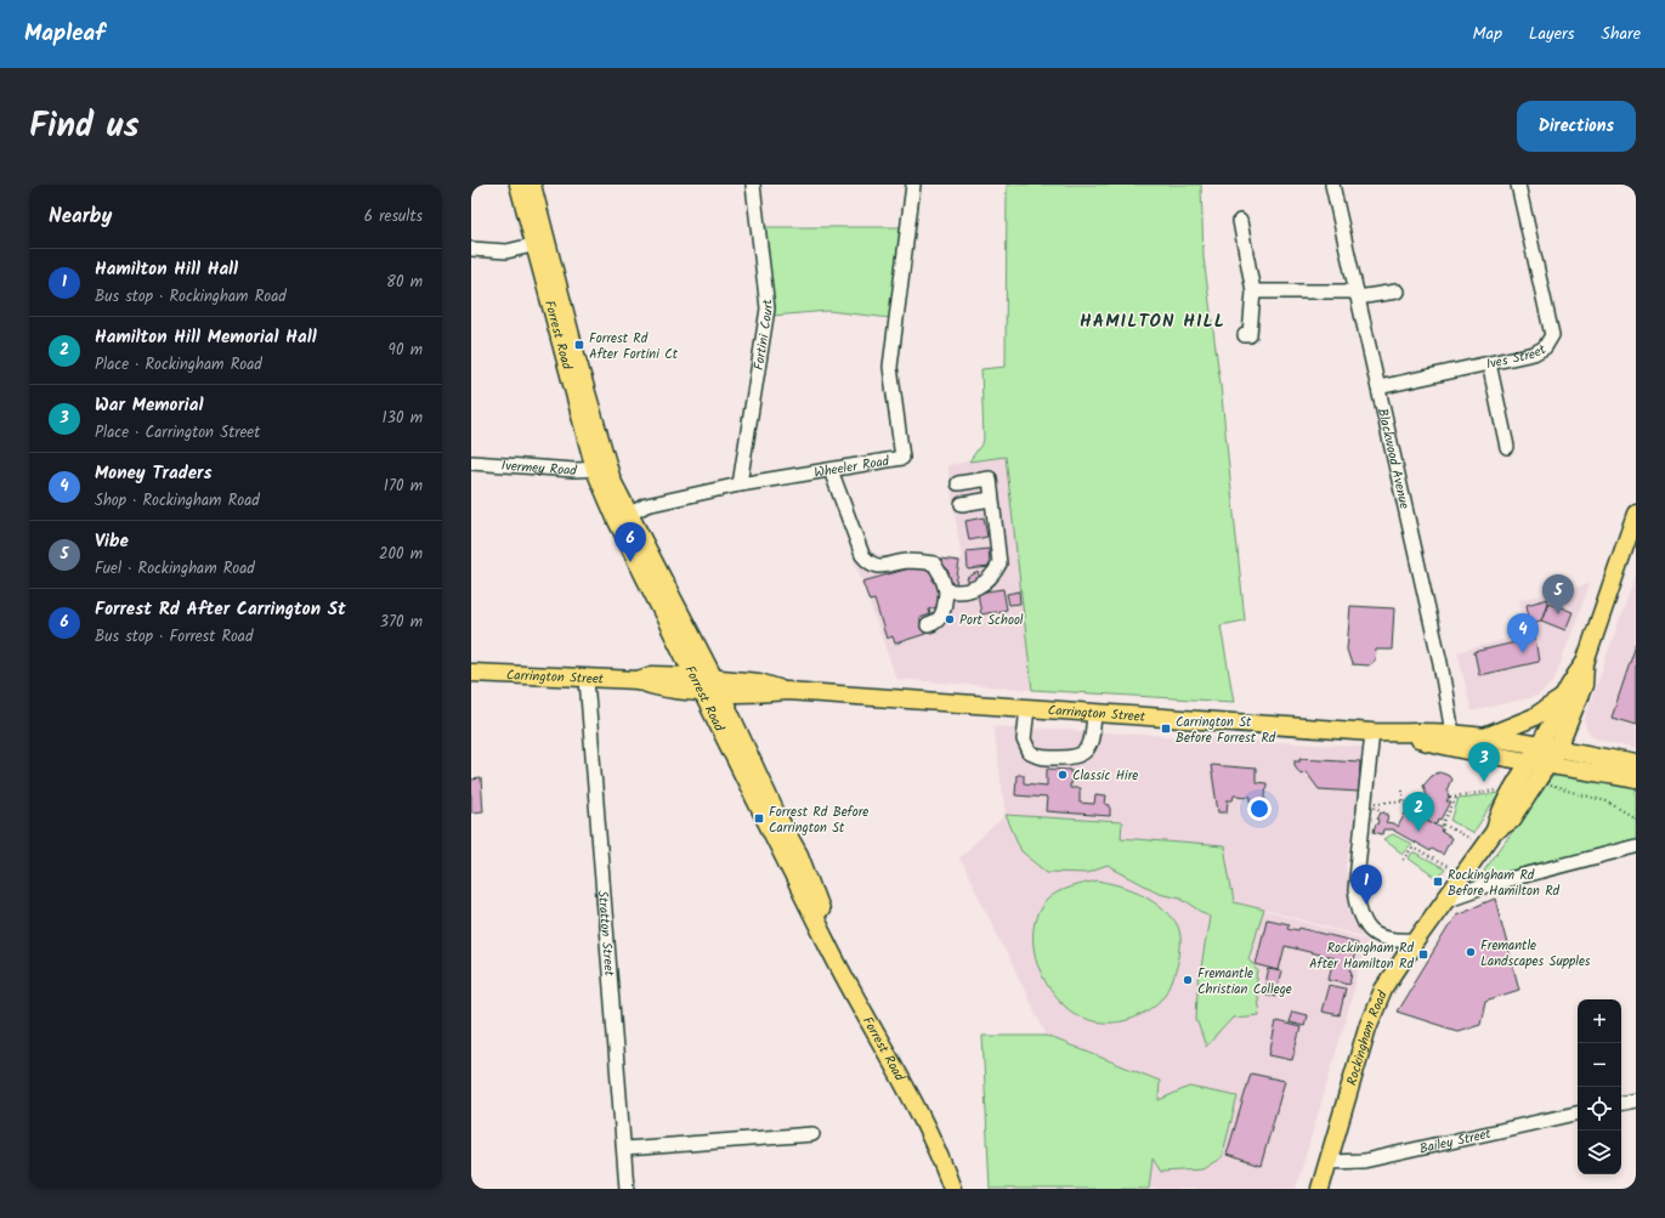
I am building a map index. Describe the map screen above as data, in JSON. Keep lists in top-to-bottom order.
{
  "streets": {
    "main road": ["Forrest Road", "Carrington Street", "Rockingham Road"],
    "street": [
      "Fortini Court",
      "Ives Street",
      "Blackwood Avenue",
      "Wheeler Road",
      "Ivermey Road",
      "Stratton Street",
      "Bailey Street"
    ]
  },
  "crossings": [
    ["Forrest Road", "Wheeler Road"],
    ["Forrest Road", "Ivermey Road"],
    ["Forrest Road", "Carrington Street"],
    ["Fortini Court", "Wheeler Road"],
    ["Ives Street", "Blackwood Avenue"],
    ["Blackwood Avenue", "Carrington Street"],
    ["Carrington Street", "Stratton Street"],
    ["Carrington Street", "Rockingham Road"],
    ["Rockingham Road", "Bailey Street"]
  ],
  "districts": ["HAMILTON HILL"],
  "places": {
    "transit": [
      "Forrest Rd After Fortini Ct",
      "Carrington St Before Forrest Rd",
      "Forrest Rd Before Carrington St",
      "Rockingham Rd Before Hamilton Rd",
      "Rockingham Rd After Hamilton Rd"
    ],
    "other": [
      "Port School",
      "Classic Hire",
      "Fremantle Landscapes Supples",
      "Fremantle Christian College"
    ]
  },
  "page": {
    "header": "Mapleaf",
    "nav": ["Map", "Layers", "Share"],
    "title": "Find us",
    "buttons": "Directions",
    "heading": ["Nearby", "6 results"],
    "list": [
      {
        "mark": "1",
        "name": "Hamilton Hill Hall",
        "note": "Bus stop · Rockingham Road",
        "value": "80 m"
      },
      {
        "mark": "2",
        "name": "Hamilton Hill Memorial Hall",
        "note": "Place · Rockingham Road",
        "value": "90 m"
      },
      {
        "mark": "3",
        "name": "War Memorial",
        "note": "Place · Carrington Street",
        "value": "130 m"
      },
      {
        "mark": "4",
        "name": "Money Traders",
        "note": "Shop · Rockingham Road",
        "value": "170 m"
      },
      {
        "mark": "5",
        "name": "Vibe",
        "note": "Fuel · Rockingham Road",
        "value": "200 m"
      },
      {
        "mark": "6",
        "name": "Forrest Rd After Carrington St",
        "note": "Bus stop · Forrest Road",
        "value": "370 m"
      }
    ],
    "pins": [
      "6",
      "5",
      "4",
      "3",
      "2",
      "1"
    ],
    "map_buttons": ["+", "−"]
  }
}
